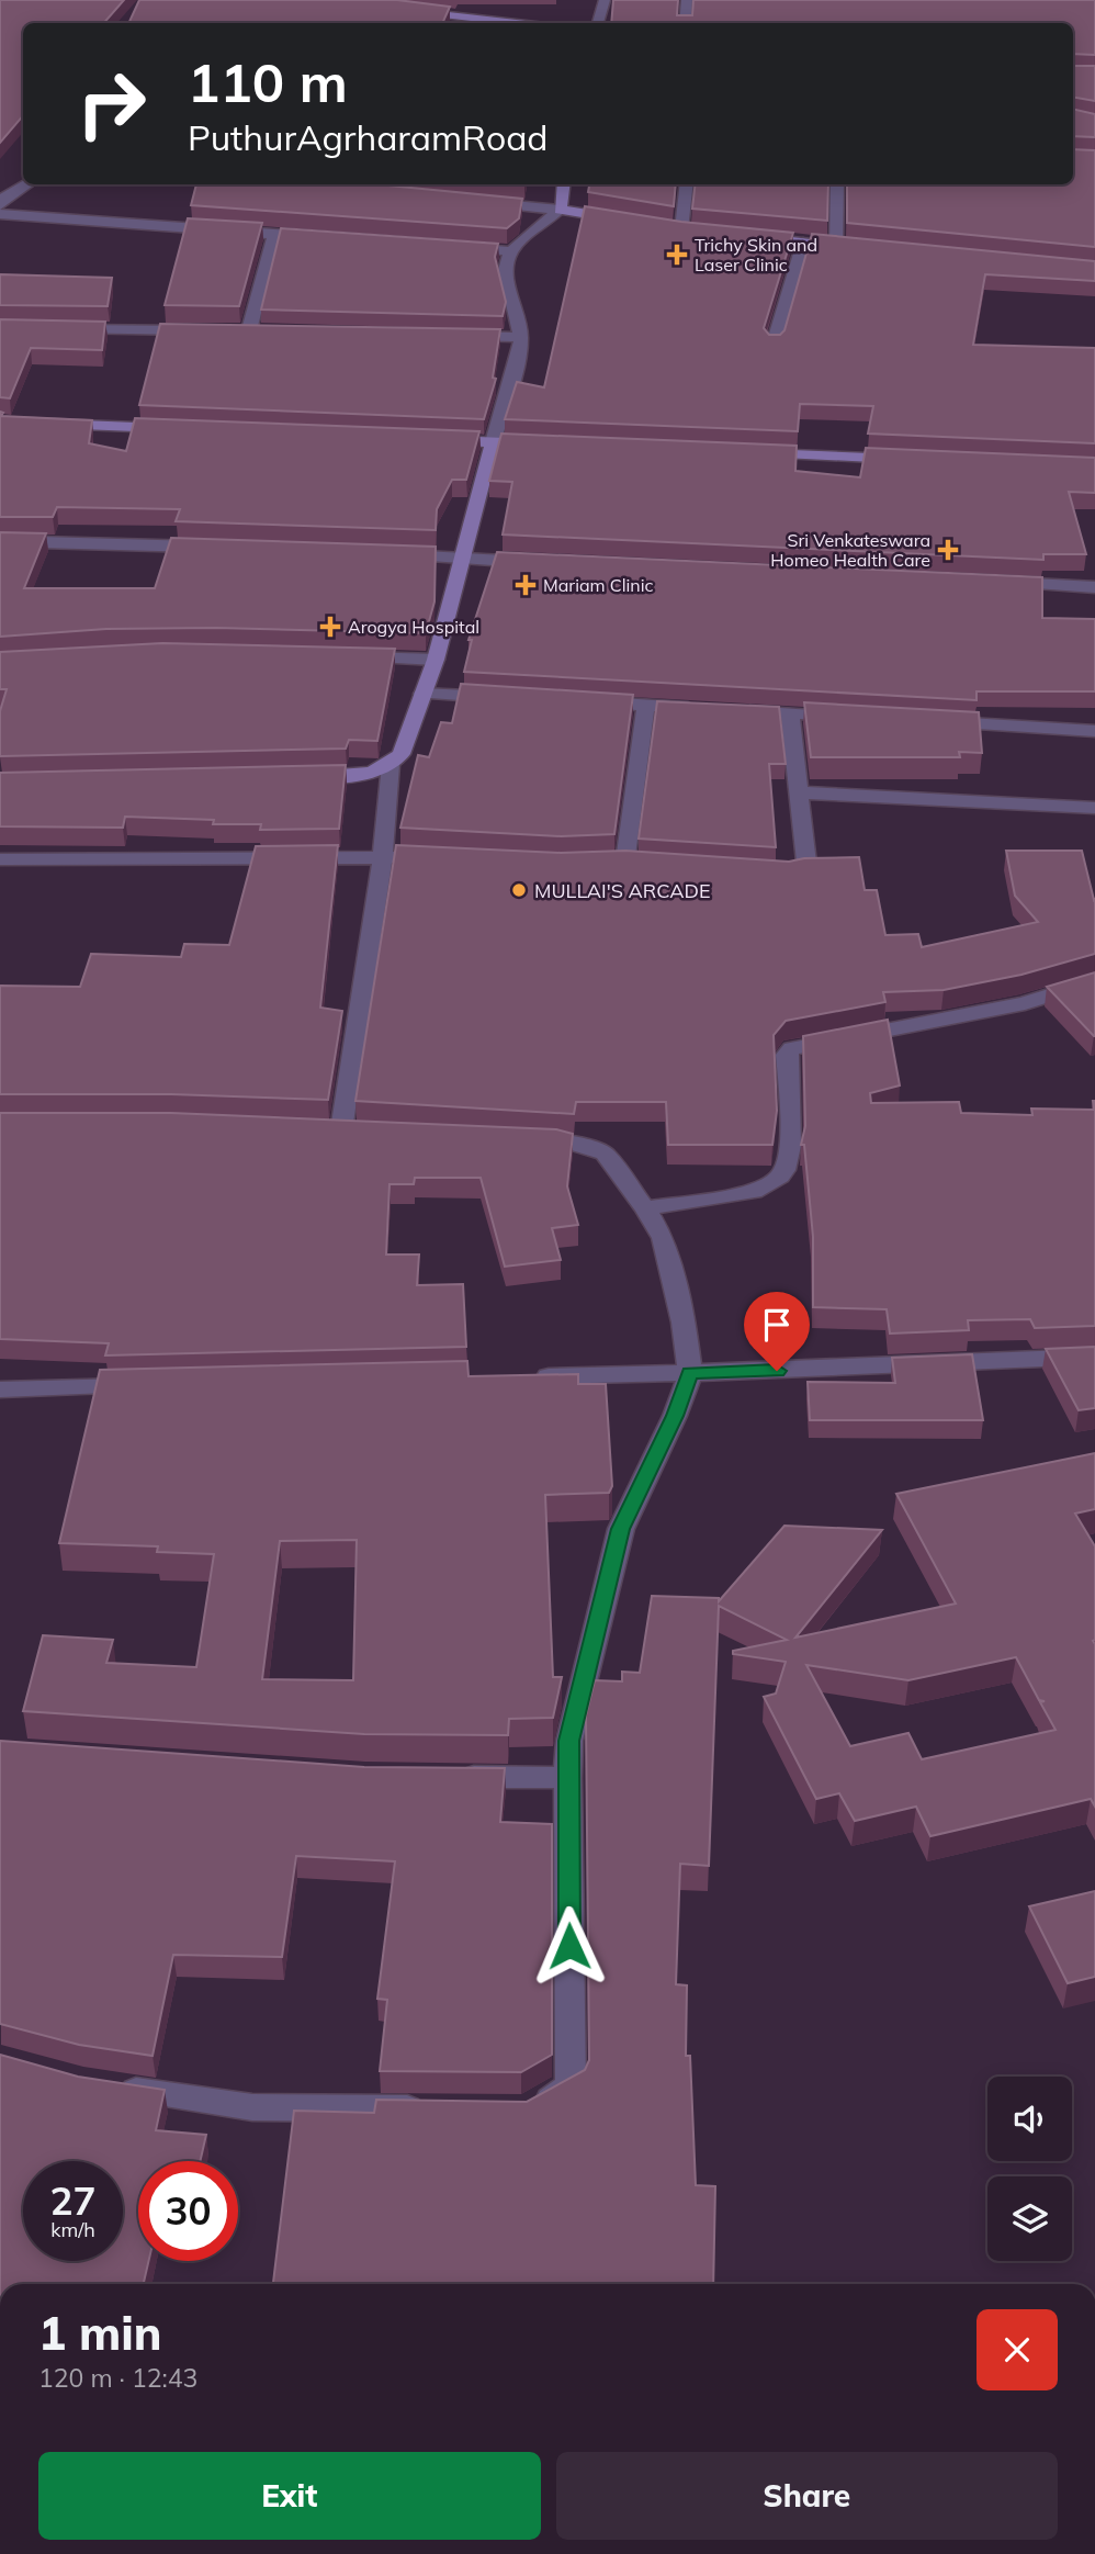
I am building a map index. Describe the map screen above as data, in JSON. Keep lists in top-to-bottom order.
{
  "places": {
    "health": [
      "Trichy Skin and Laser Clinic",
      "Sri Venkateswara Homeo Health Care",
      "Mariam Clinic",
      "Arogya Hospital"
    ],
    "other": ["MULLAI'S ARCADE"]
  },
  "page": {
    "turn": ["110 m", "PuthurAgrharamRoad"],
    "speed": "27 km/h",
    "limit": "30",
    "heading": ["1 min", "120 m · 12:43"],
    "buttons": ["Exit", "Share"]
  }
}
